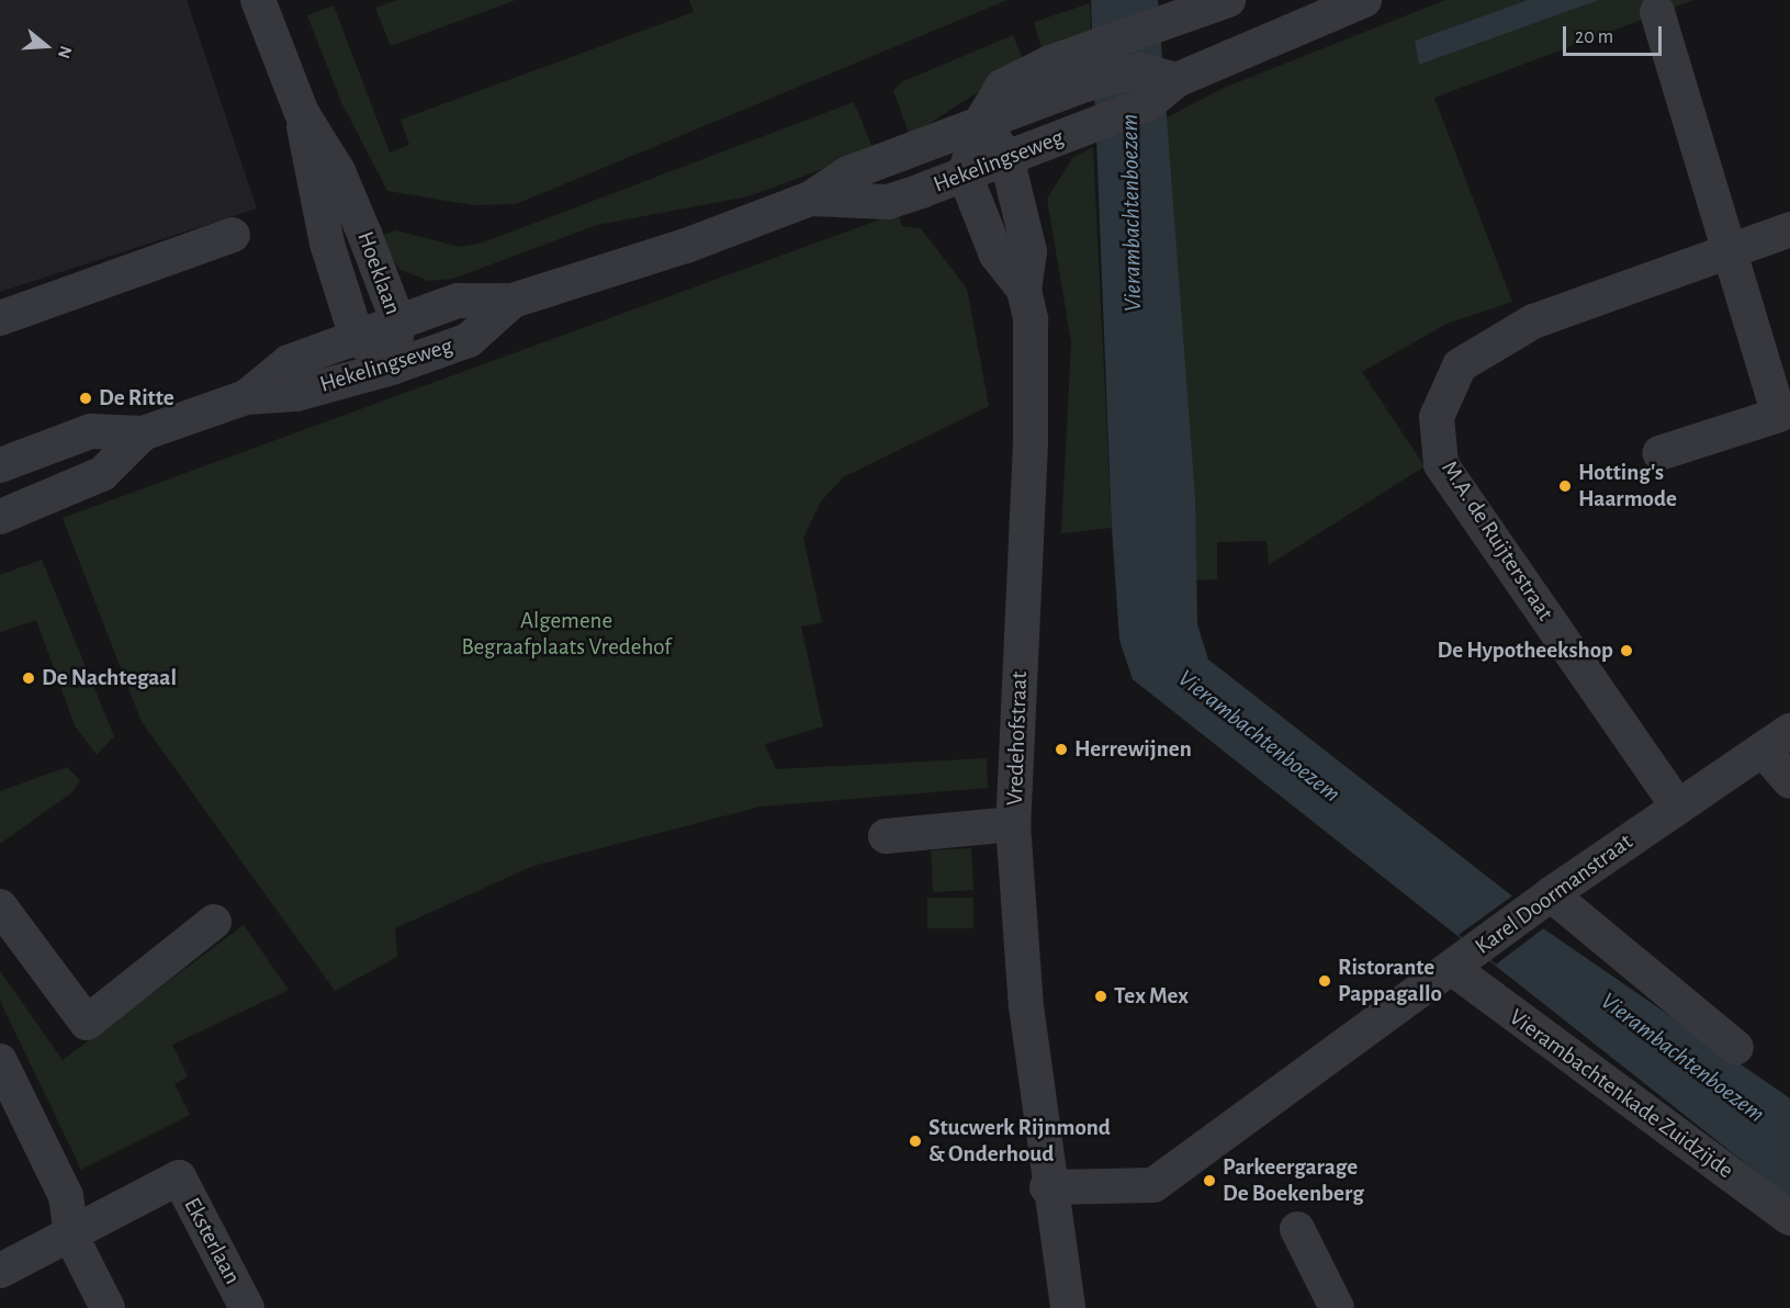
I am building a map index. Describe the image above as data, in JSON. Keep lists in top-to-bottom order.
{
  "streets": {
    "street": [
      "Hekelingseweg",
      "Hoeklaan",
      "M.A. de Ruijterstraat",
      "Vredehofstraat",
      "Karel Doormanstraat",
      "Vierambachtenkade Zuidzijde",
      "Eksterlaan"
    ]
  },
  "crossings": [
    ["Hekelingseweg", "Hoeklaan"],
    ["Hekelingseweg", "Vredehofstraat"],
    ["M.A. de Ruijterstraat", "Karel Doormanstraat"],
    ["Vredehofstraat", "Karel Doormanstraat"],
    ["Karel Doormanstraat", "Vierambachtenkade Zuidzijde"]
  ],
  "water": ["Vierambachtenboezem"],
  "parks": ["Algemene Begraafplaats Vredehof"],
  "places": [
    "De Ritte",
    "Hotting's Haarmode",
    "De Hypotheekshop",
    "De Nachtegaal",
    "Herrewijnen",
    "Ristorante Pappagallo",
    "Tex Mex",
    "Stucwerk Rijnmond & Onderhoud",
    "Parkeergarage De Boekenberg"
  ],
  "scale_bar": "20 m",
  "north": "right"
}
